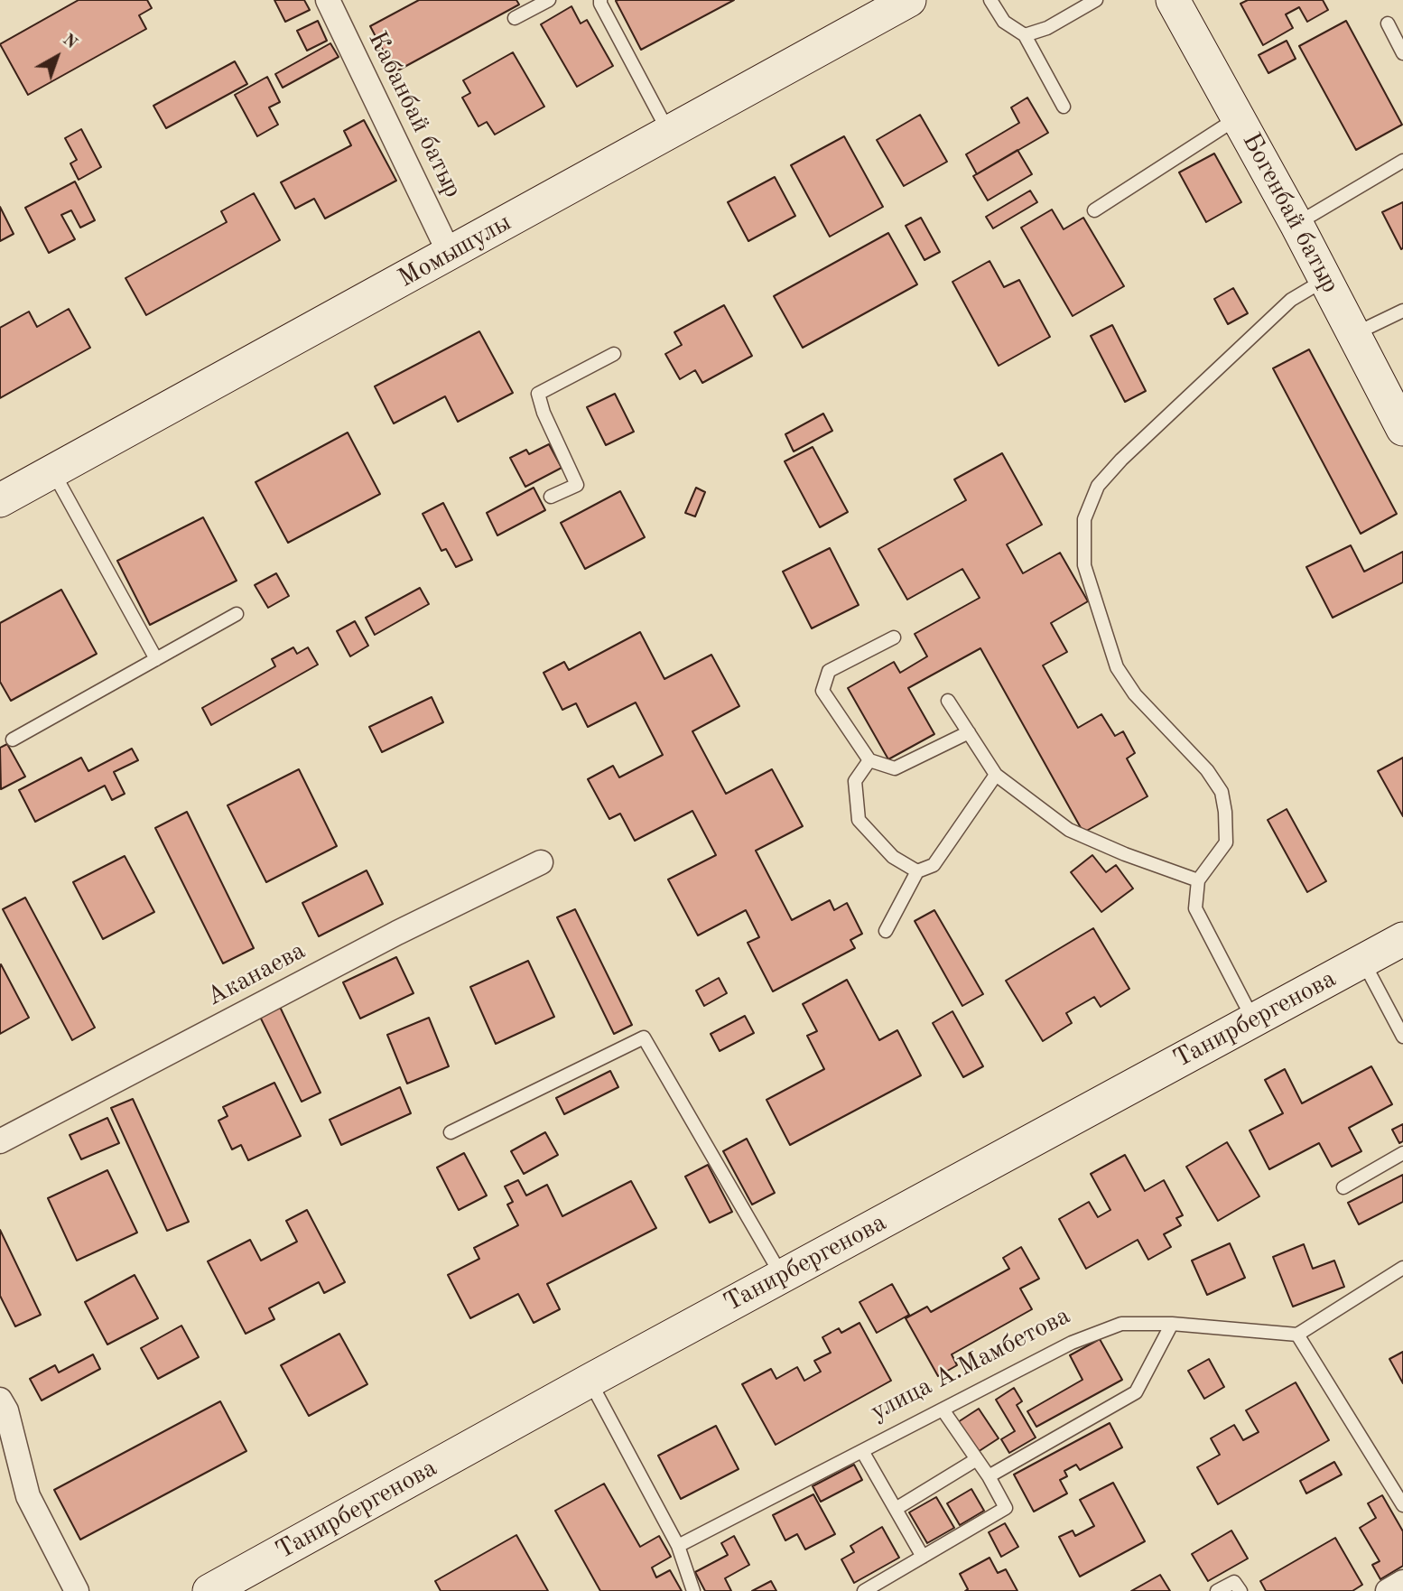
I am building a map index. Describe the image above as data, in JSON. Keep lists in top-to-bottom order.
{
  "streets": {
    "street": [
      "Кабанбай батыр",
      "Богенбай батыр",
      "Момышулы",
      "Аканаева",
      "Танирбергенова"
    ],
    "lane": ["улица А.Мамбетова"]
  },
  "crossings": [
    ["Кабанбай батыр", "Момышулы"]
  ],
  "north": "top right"
}
